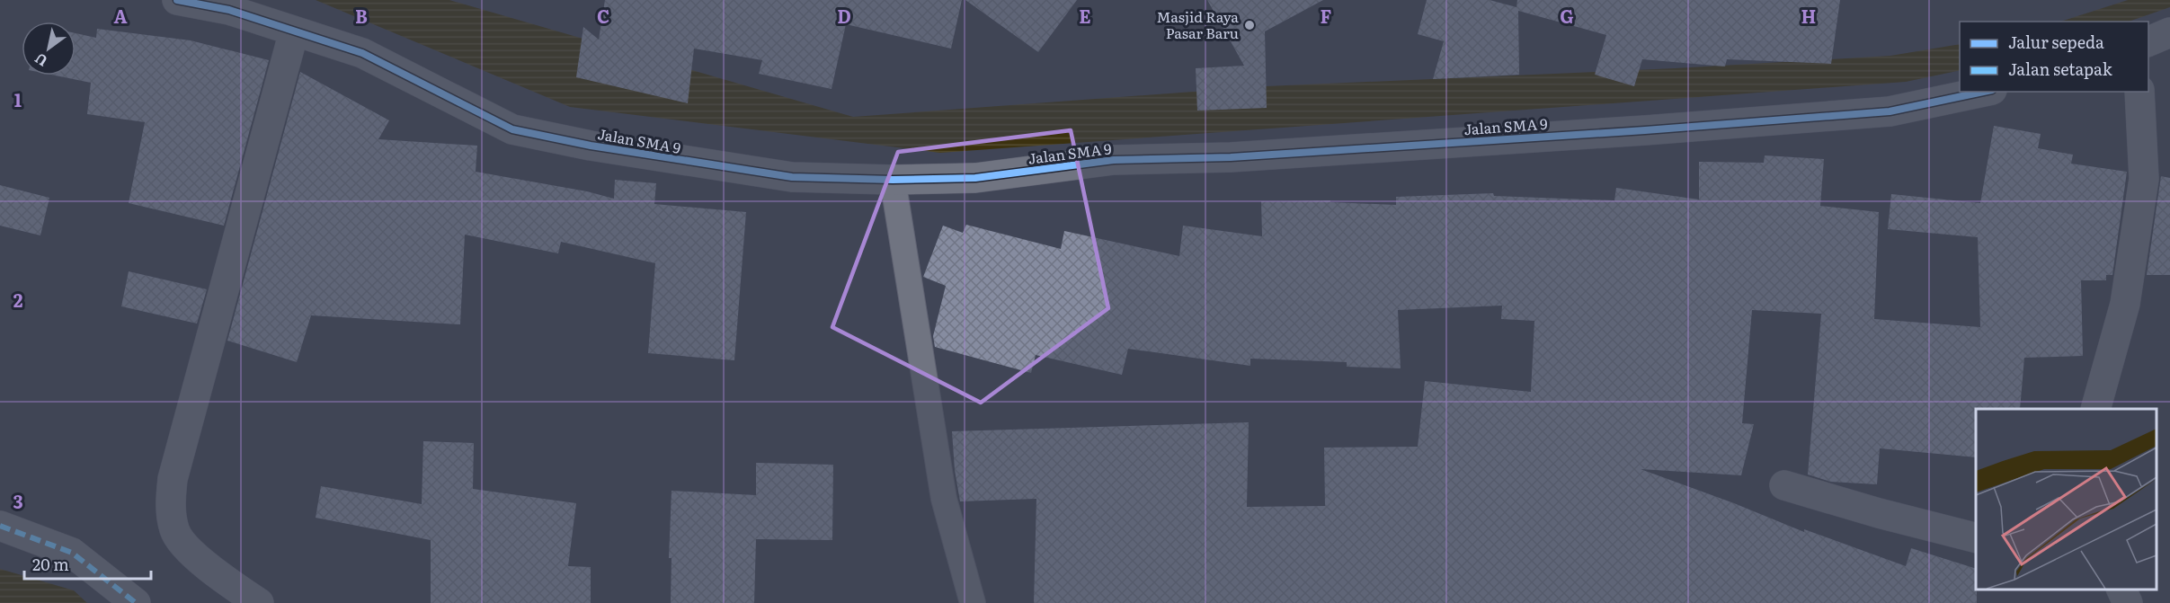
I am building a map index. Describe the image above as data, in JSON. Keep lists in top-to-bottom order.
{
  "streets": {
    "street": ["Jalan SMA 9"]
  },
  "places": ["Masjid Raya Pasar Baru"],
  "legend": ["Jalur sepeda", "Jalan setapak"],
  "scale_bar": "20 m",
  "north": "bottom left",
  "grid": {
    "columns": [
      "A",
      "B",
      "C",
      "D",
      "E",
      "F",
      "G",
      "H"
    ],
    "rows": ["1", "2", "3"]
  }
}
